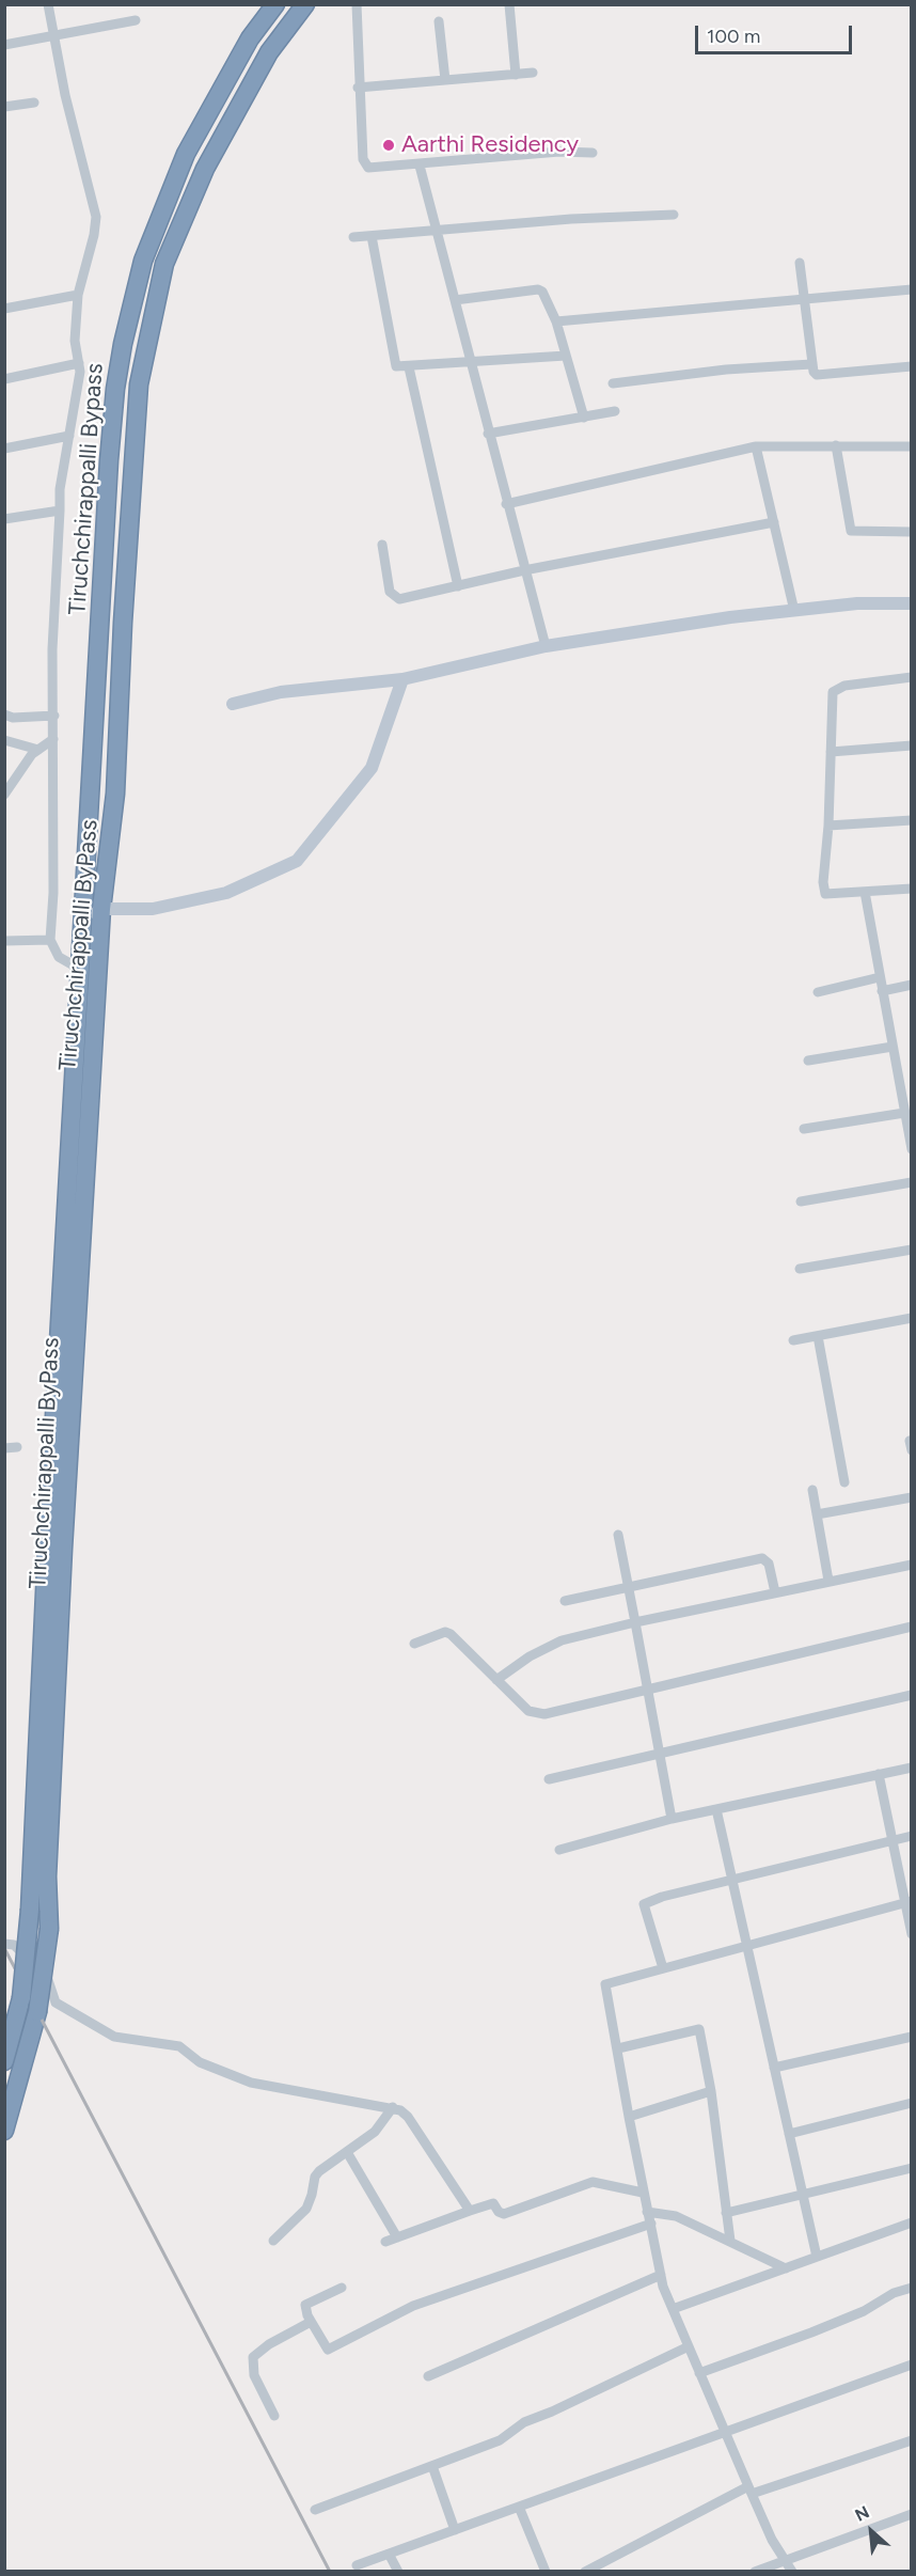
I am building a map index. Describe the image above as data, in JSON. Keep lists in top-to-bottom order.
{
  "streets": {
    "highway": ["Tiruchchirappalli Bypass", "Tiruchchirappalli ByPass"]
  },
  "crossings": [
    ["Tiruchchirappalli Bypass", "Tiruchchirappalli ByPass"]
  ],
  "places": ["Aarthi Residency"],
  "scale_bar": "100 m",
  "north": "top left"
}
